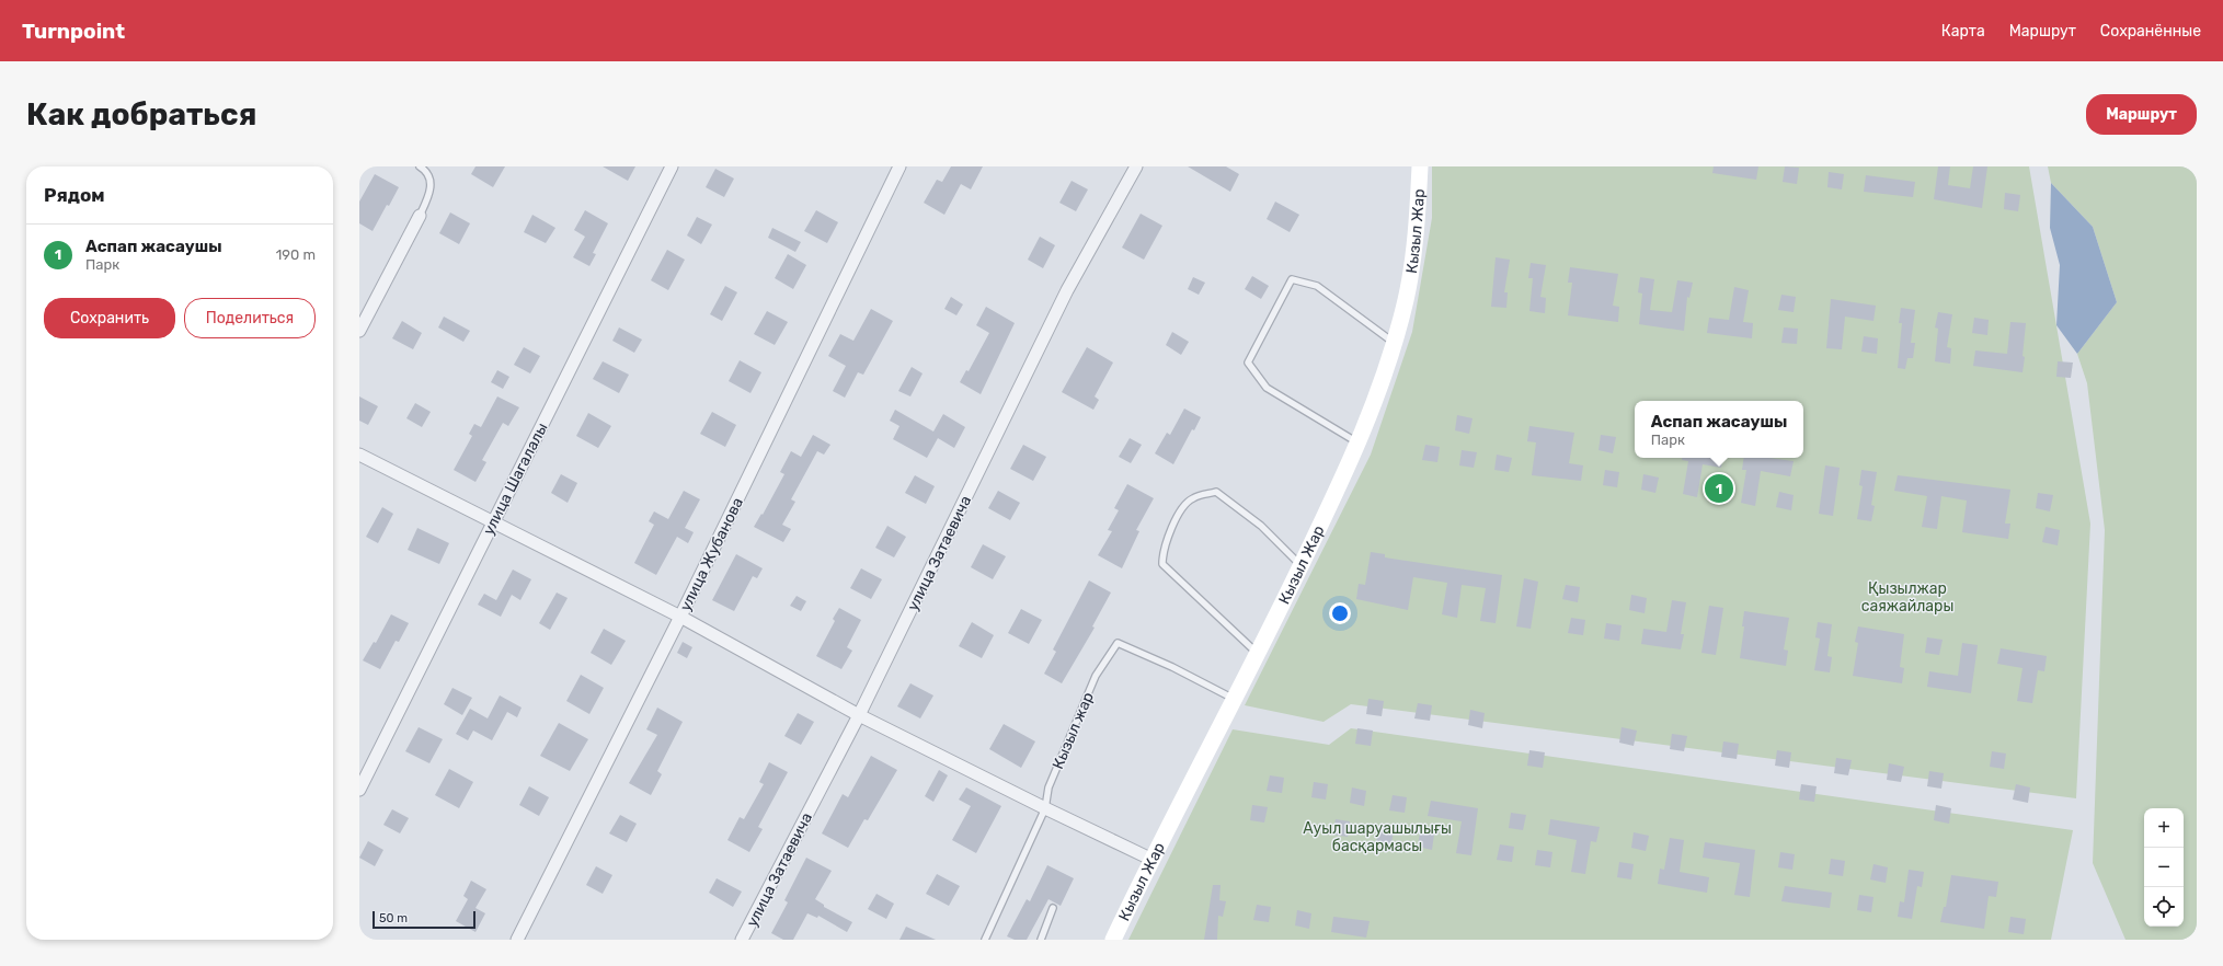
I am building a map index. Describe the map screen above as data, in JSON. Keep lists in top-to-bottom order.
{
  "streets": {
    "main road": ["Кызыл Жар"],
    "street": ["улица Шагалалы", "улица Затаевича", "улица Жубанова"],
    "lane": ["Кызыл жар"]
  },
  "crossings": [
    ["Кызыл Жар", "Кызыл жар"]
  ],
  "parks": ["Қызылжар саяжайлары", "Ауыл шаруашылығы басқармасы"],
  "scale_bar": "50 m",
  "page": {
    "header": "Turnpoint",
    "nav": ["Карта", "Маршрут", "Сохранённые"],
    "buttons": [
      "Маршрут",
      ["Сохранить", "Поделиться"]
    ],
    "title": "Как добраться",
    "heading": "Рядом",
    "list": [
      {
        "mark": "1",
        "name": "Аспап жасаушы",
        "note": "Парк",
        "value": "190 m"
      }
    ],
    "popup": ["Аспап жасаушы", "Парк"],
    "pins": "1",
    "map_buttons": ["+", "−"],
    "scale": "50 m"
  }
}
